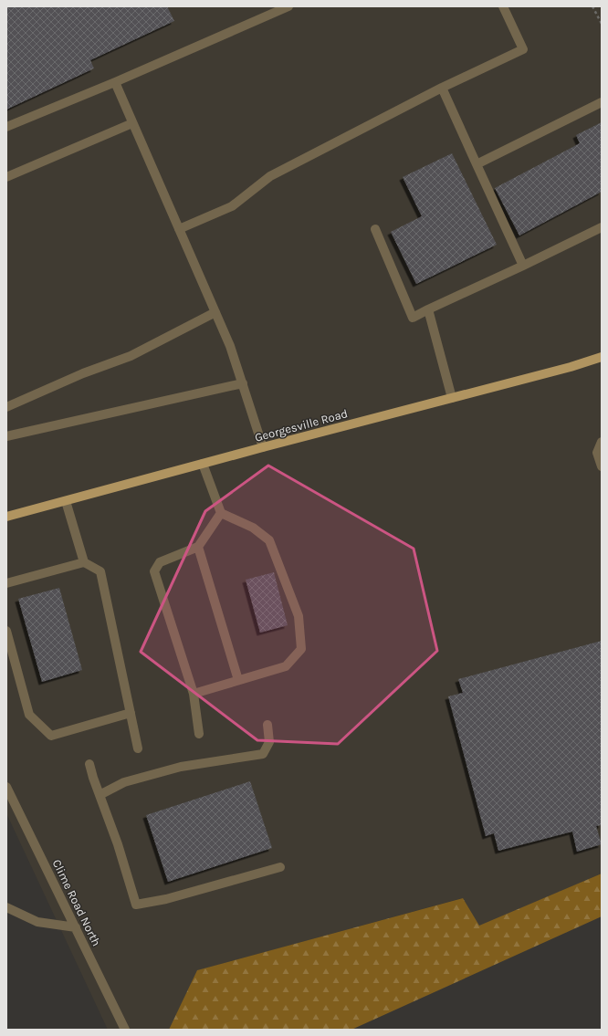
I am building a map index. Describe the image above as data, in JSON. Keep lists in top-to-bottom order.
{
  "streets": {
    "main road": ["Georgesville Road"],
    "street": ["Clime Road North"]
  }
}
